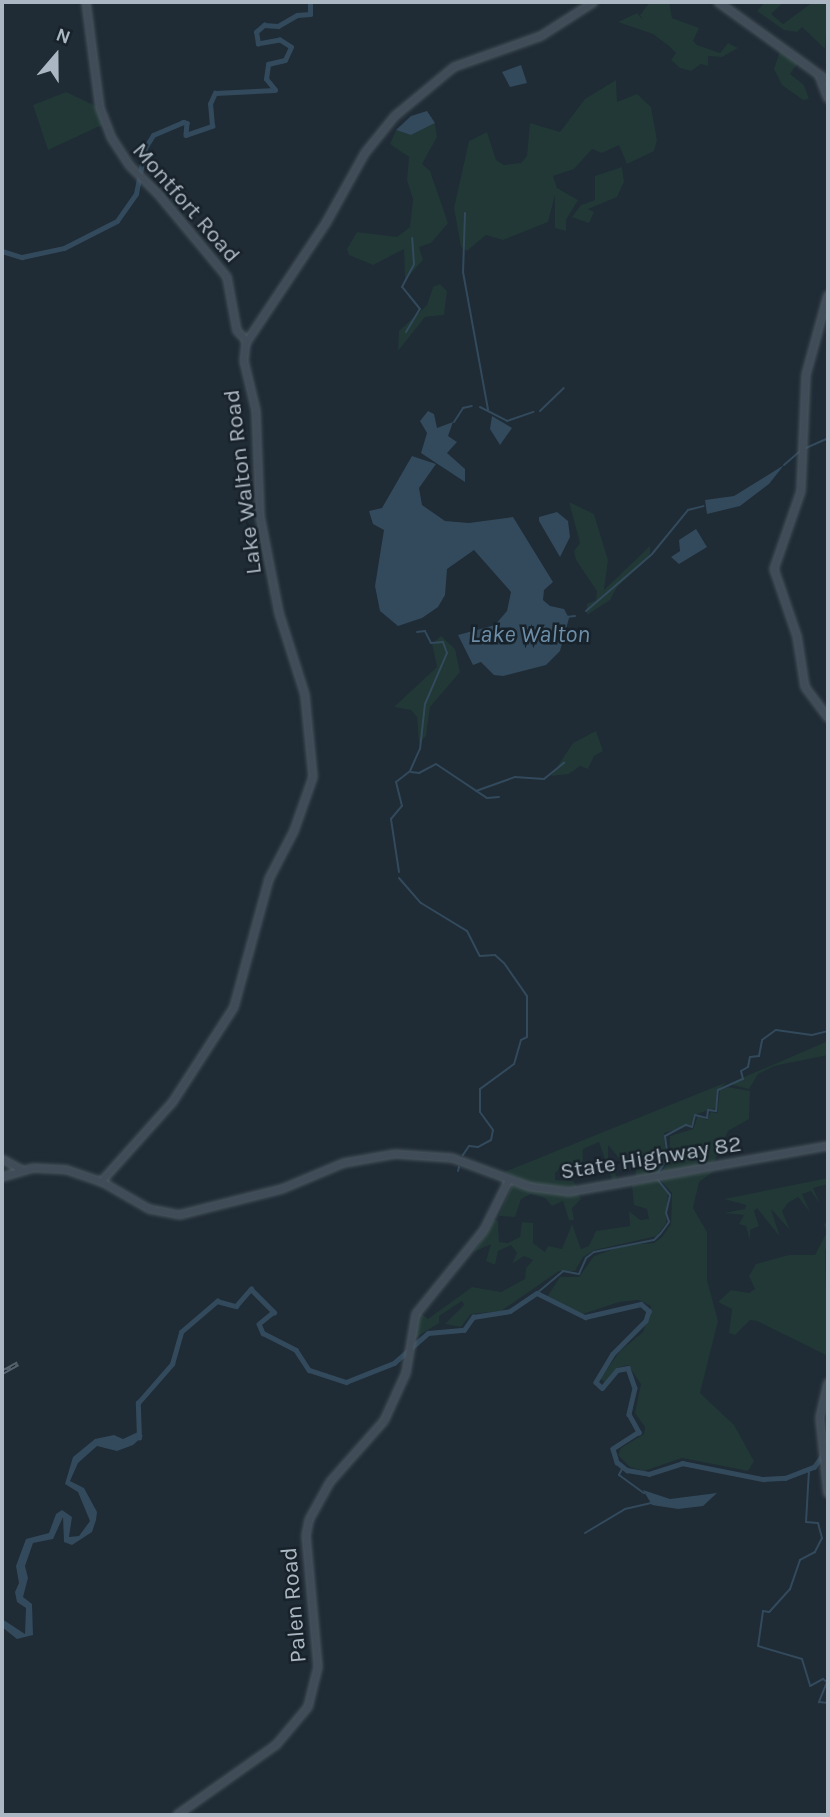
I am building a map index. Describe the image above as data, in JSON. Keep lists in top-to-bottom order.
{
  "streets": {
    "street": [
      "Montfort Road",
      "Lake Walton Road",
      "State Highway 82",
      "Palen Road"
    ]
  },
  "crossings": [
    ["Montfort Road", "Lake Walton Road"],
    ["Lake Walton Road", "State Highway 82"],
    ["State Highway 82", "Palen Road"]
  ],
  "water": ["Lake Walton"],
  "north": "top"
}
